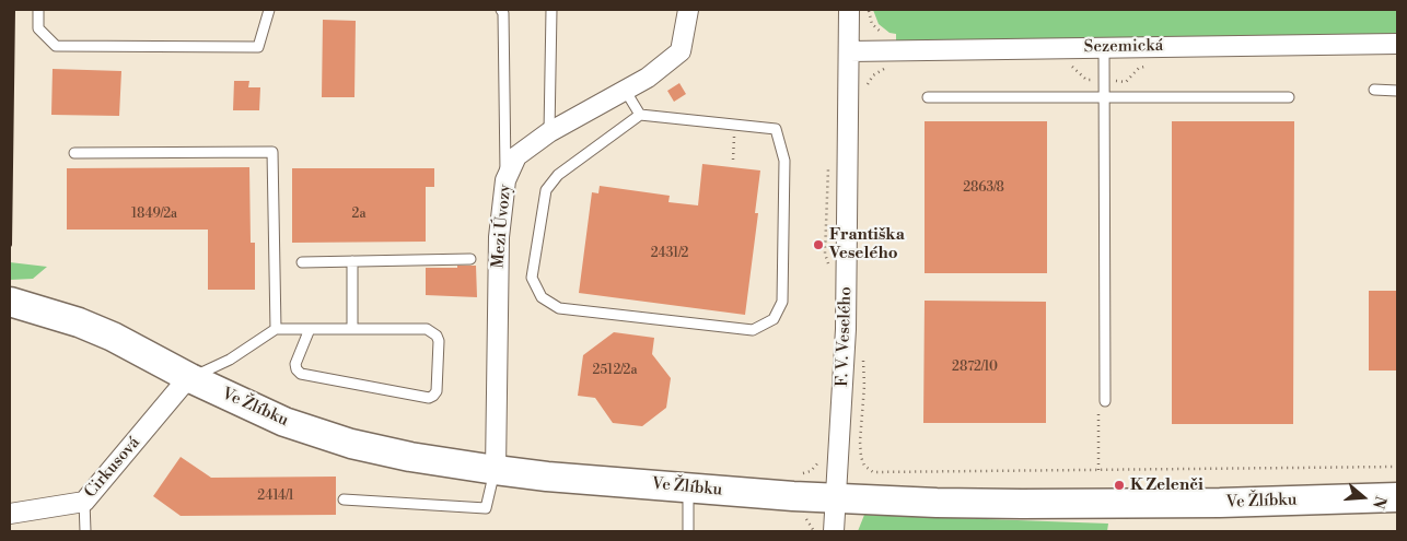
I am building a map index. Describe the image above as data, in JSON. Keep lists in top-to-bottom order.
{
  "streets": {
    "street": [
      "Sezemická",
      "Mezi Úvozy",
      "F. V. Veselého",
      "Ve Žlíbku",
      "Cirkusová"
    ]
  },
  "crossings": [
    ["Sezemická", "F. V. Veselého"],
    ["Mezi Úvozy", "Ve Žlíbku"],
    ["F. V. Veselého", "Ve Žlíbku"],
    ["Ve Žlíbku", "Cirkusová"]
  ],
  "places": ["Františka Veselého", "K Zelenči"],
  "house_numbers": [
    "2863/8",
    "1849/2a",
    "2a",
    "2431/2",
    "2872/10",
    "2512/2a",
    "2414/1"
  ],
  "north": "right"
}
